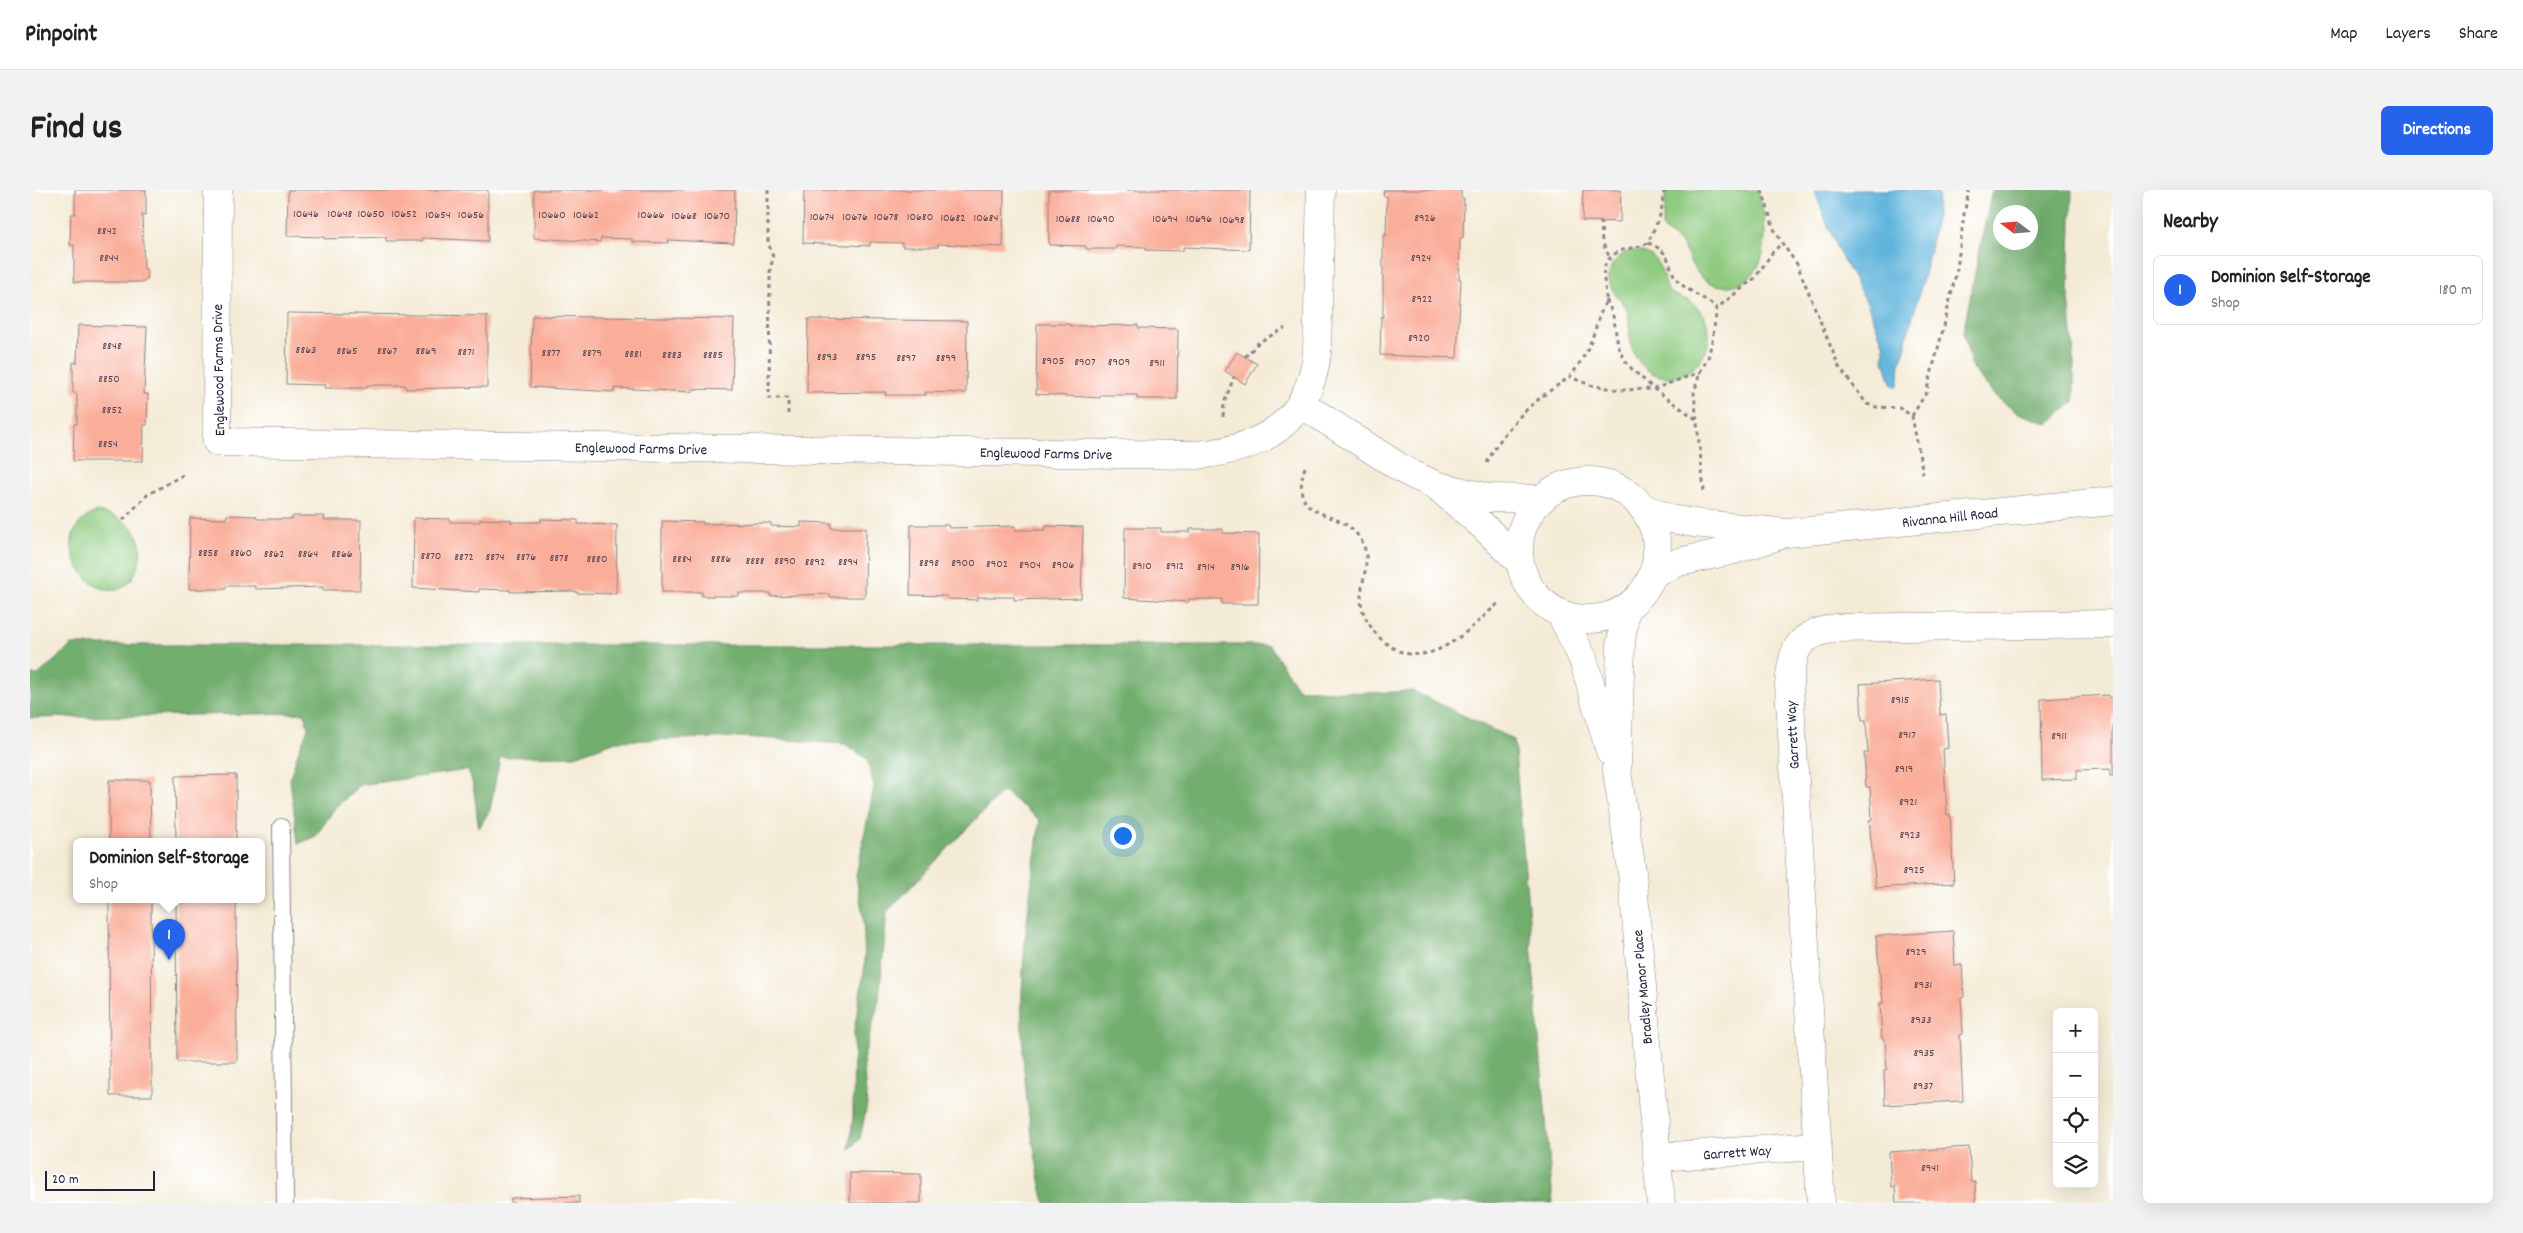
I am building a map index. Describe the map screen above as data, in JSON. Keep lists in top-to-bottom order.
{
  "streets": {
    "street": [
      "Englewood Farms Drive",
      "Rivanna Hill Road",
      "Garrett Way",
      "Bradley Manor Place"
    ]
  },
  "crossings": [
    ["Rivanna Hill Road", "Bradley Manor Place"],
    ["Garrett Way", "Bradley Manor Place"]
  ],
  "house_numbers": [
    "10646",
    "10648",
    "10650",
    "10652",
    "10654",
    "10656",
    "10660",
    "10662",
    "10666",
    "10668",
    "10670",
    "10674",
    "10676",
    "10678",
    "10680",
    "10682",
    "10684",
    "8926",
    "10688",
    "10690",
    "10694",
    "10696",
    "10698",
    "8842",
    "8844",
    "8924",
    "8922",
    "8920",
    "8848",
    "8863",
    "8865",
    "8867",
    "8869",
    "8871",
    "8877",
    "8879",
    "8881",
    "8883",
    "8885",
    "8893",
    "8895",
    "8897",
    "8899",
    "8905",
    "8907",
    "8909",
    "8911",
    "8850",
    "8852",
    "8854",
    "8858",
    "8860",
    "8862",
    "8864",
    "8866",
    "8870",
    "8872",
    "8874",
    "8876",
    "8878",
    "8880",
    "8884",
    "8886",
    "8888",
    "8890",
    "8892",
    "8894",
    "8898",
    "8900",
    "8902",
    "8904",
    "8906",
    "8910",
    "8912",
    "8914",
    "8916",
    "8915",
    "8917",
    "8911",
    "8919",
    "8921",
    "8923",
    "8925",
    "8929",
    "8931",
    "8933",
    "8935",
    "8937",
    "8941"
  ],
  "scale_bar": "20 m",
  "north": "left",
  "page": {
    "header": "Pinpoint",
    "nav": ["Map", "Layers", "Share"],
    "title": "Find us",
    "buttons": "Directions",
    "heading": "Nearby",
    "list": [
      {
        "mark": "1",
        "name": "Dominion Self-Storage",
        "note": "Shop",
        "value": "180 m"
      }
    ],
    "popup": ["Dominion Self-Storage", "Shop"],
    "pins": "1",
    "map_buttons": ["+", "−"],
    "scale": "20 m"
  }
}
